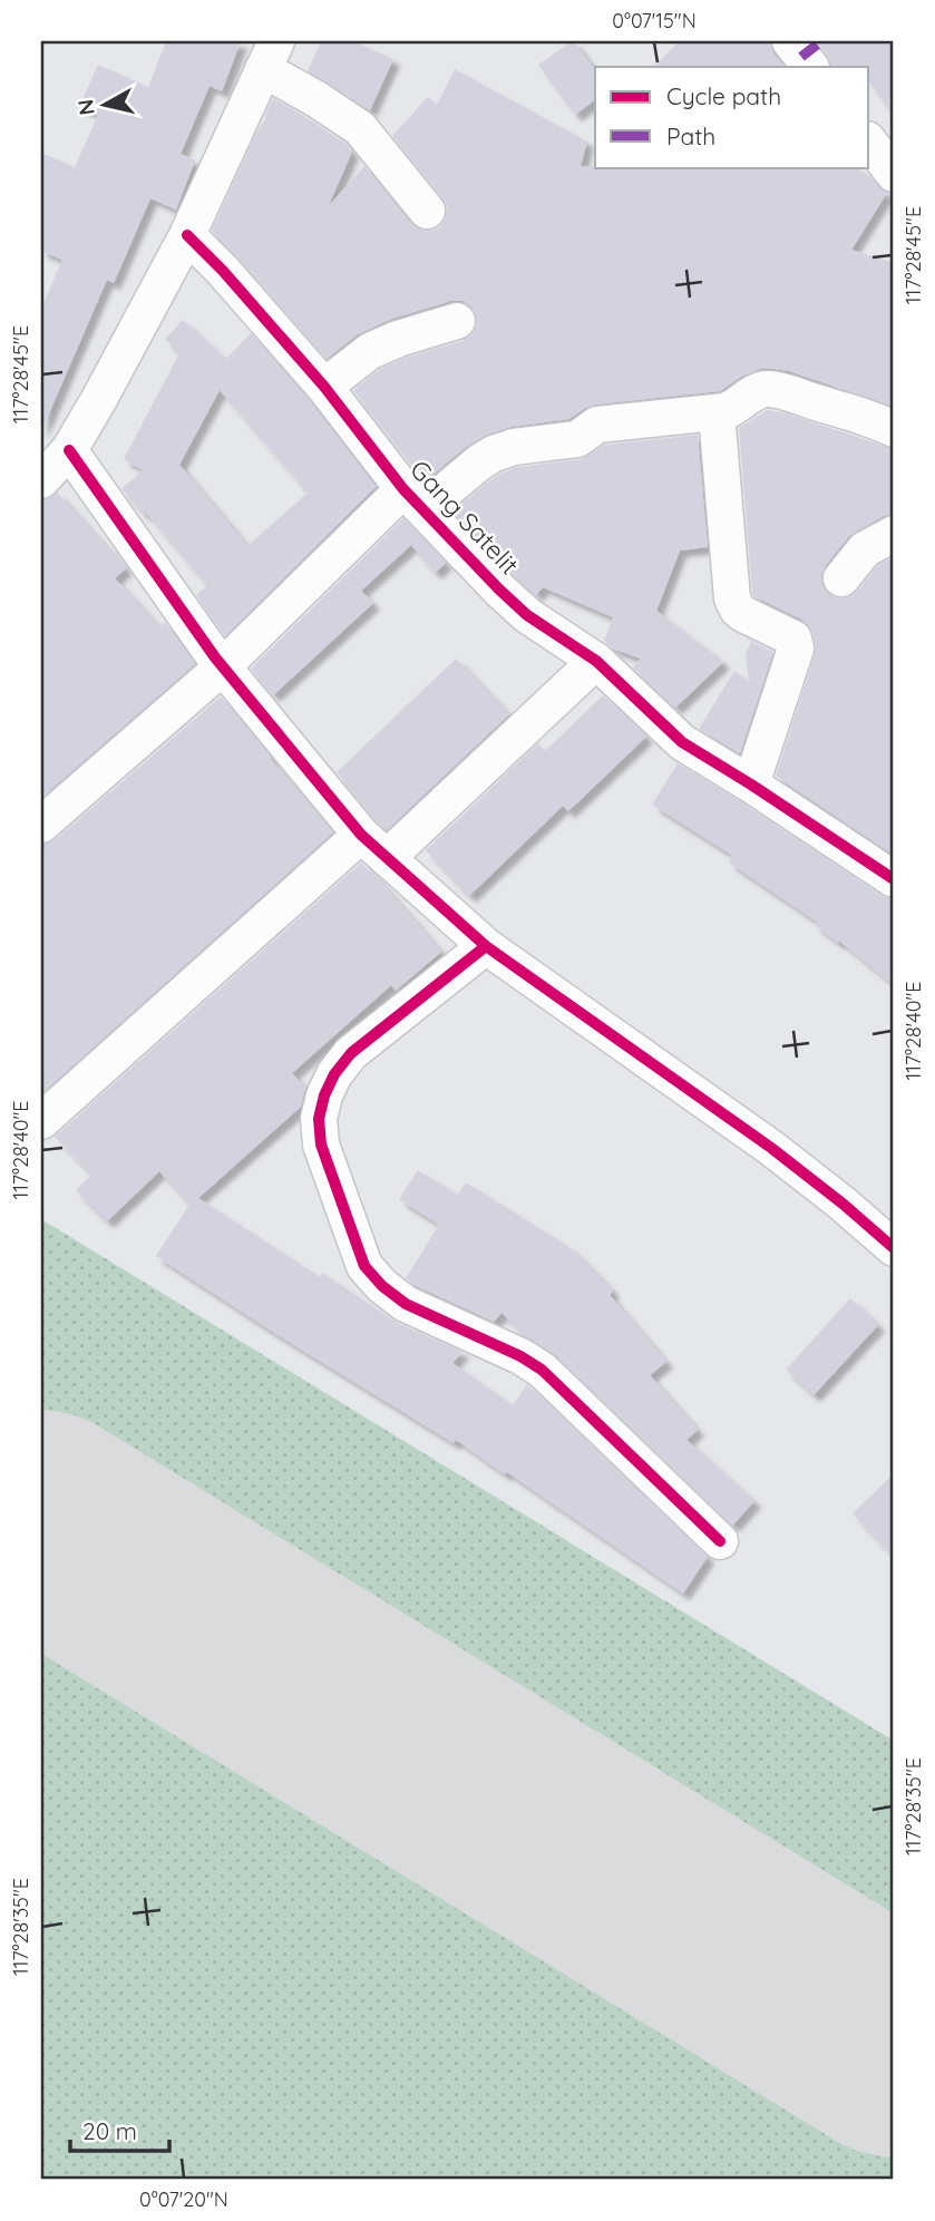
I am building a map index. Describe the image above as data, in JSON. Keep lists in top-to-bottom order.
{
  "streets": {
    "street": ["Gang Satelit"]
  },
  "legend": ["Cycle path", "Path"],
  "scale_bar": "20 m",
  "north": "left",
  "coordinates": [
    "0°07'15\"N",
    "117°28'45\"E",
    "117°28'40\"E",
    "117°28'35\"E",
    "0°07'20\"N"
  ]
}
